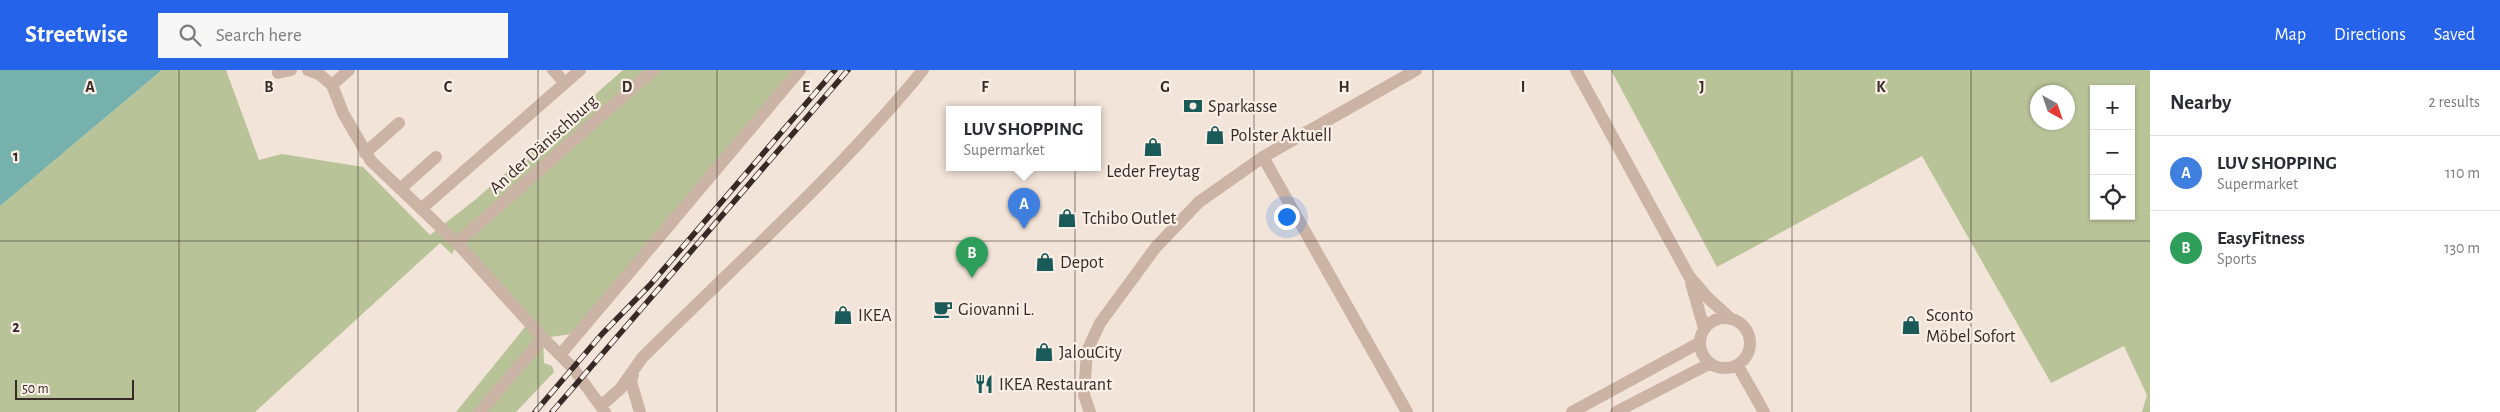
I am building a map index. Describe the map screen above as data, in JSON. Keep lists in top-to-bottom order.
{
  "streets": {
    "street": ["An der Dänischburg"]
  },
  "places": {
    "bank": ["Sparkasse"],
    "shop": [
      "Polster Aktuell",
      "Leder Freytag",
      "Tchibo Outlet",
      "Depot",
      "IKEA",
      "Sconto Möbel Sofort",
      "JalouCity"
    ],
    "cafe": ["Giovanni L."],
    "restaurant": ["IKEA Restaurant"]
  },
  "scale_bar": "50 m",
  "north": "bottom right",
  "page": {
    "header": "Streetwise",
    "search": "Search here",
    "nav": ["Map", "Directions", "Saved"],
    "heading": ["Nearby", "2 results"],
    "map_buttons": ["+", "−"],
    "popup": ["LUV SHOPPING", "Supermarket"],
    "list": [
      {
        "mark": "A",
        "name": "LUV SHOPPING",
        "note": "Supermarket",
        "value": "110 m"
      },
      {
        "mark": "B",
        "name": "EasyFitness",
        "note": "Sports",
        "value": "130 m"
      }
    ],
    "pins": ["A", "B"],
    "scale": "50 m"
  },
  "grid": {
    "columns": [
      "A",
      "B",
      "C",
      "D",
      "E",
      "F",
      "G",
      "H",
      "I",
      "J",
      "K"
    ],
    "rows": ["1", "2"]
  }
}
